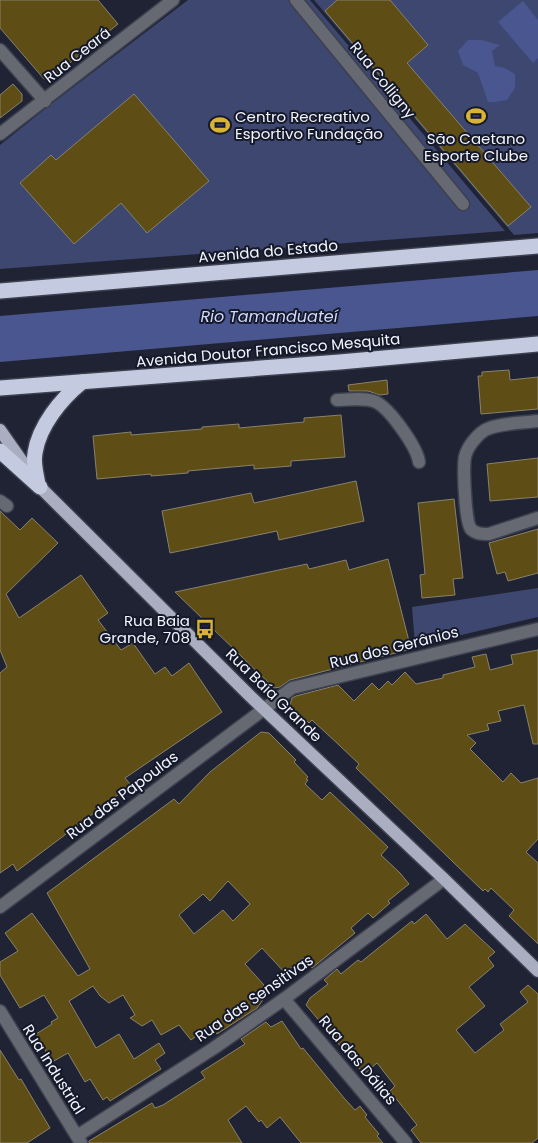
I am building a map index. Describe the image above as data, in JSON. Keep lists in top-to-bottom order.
{
  "streets": {
    "highway": ["Avenida do Estado", "Avenida Doutor Francisco Mesquita"],
    "main road": ["Rua Baía Grande"],
    "street": [
      "Rua Ceará",
      "Rua Colligny",
      "Rua dos Gerânios",
      "Rua das Papoulas",
      "Rua das Sensitivas",
      "Rua das Dálias",
      "Rua Industrial"
    ]
  },
  "crossings": [
    ["Rua dos Gerânios", "Rua Baía Grande"],
    ["Rua dos Gerânios", "Rua das Papoulas"],
    ["Rua Baía Grande", "Rua das Papoulas"],
    ["Rua Baía Grande", "Rua das Sensitivas"],
    ["Rua das Sensitivas", "Rua das Dálias"],
    ["Rua das Sensitivas", "Rua Industrial"]
  ],
  "water": ["Rio Tamanduateí"],
  "places": {
    "sports": ["São Caetano Esporte Clube", "Centro Recreativo Esportivo Fundação"],
    "bus stop": ["Rua Baia Grande, 708"]
  }
}
